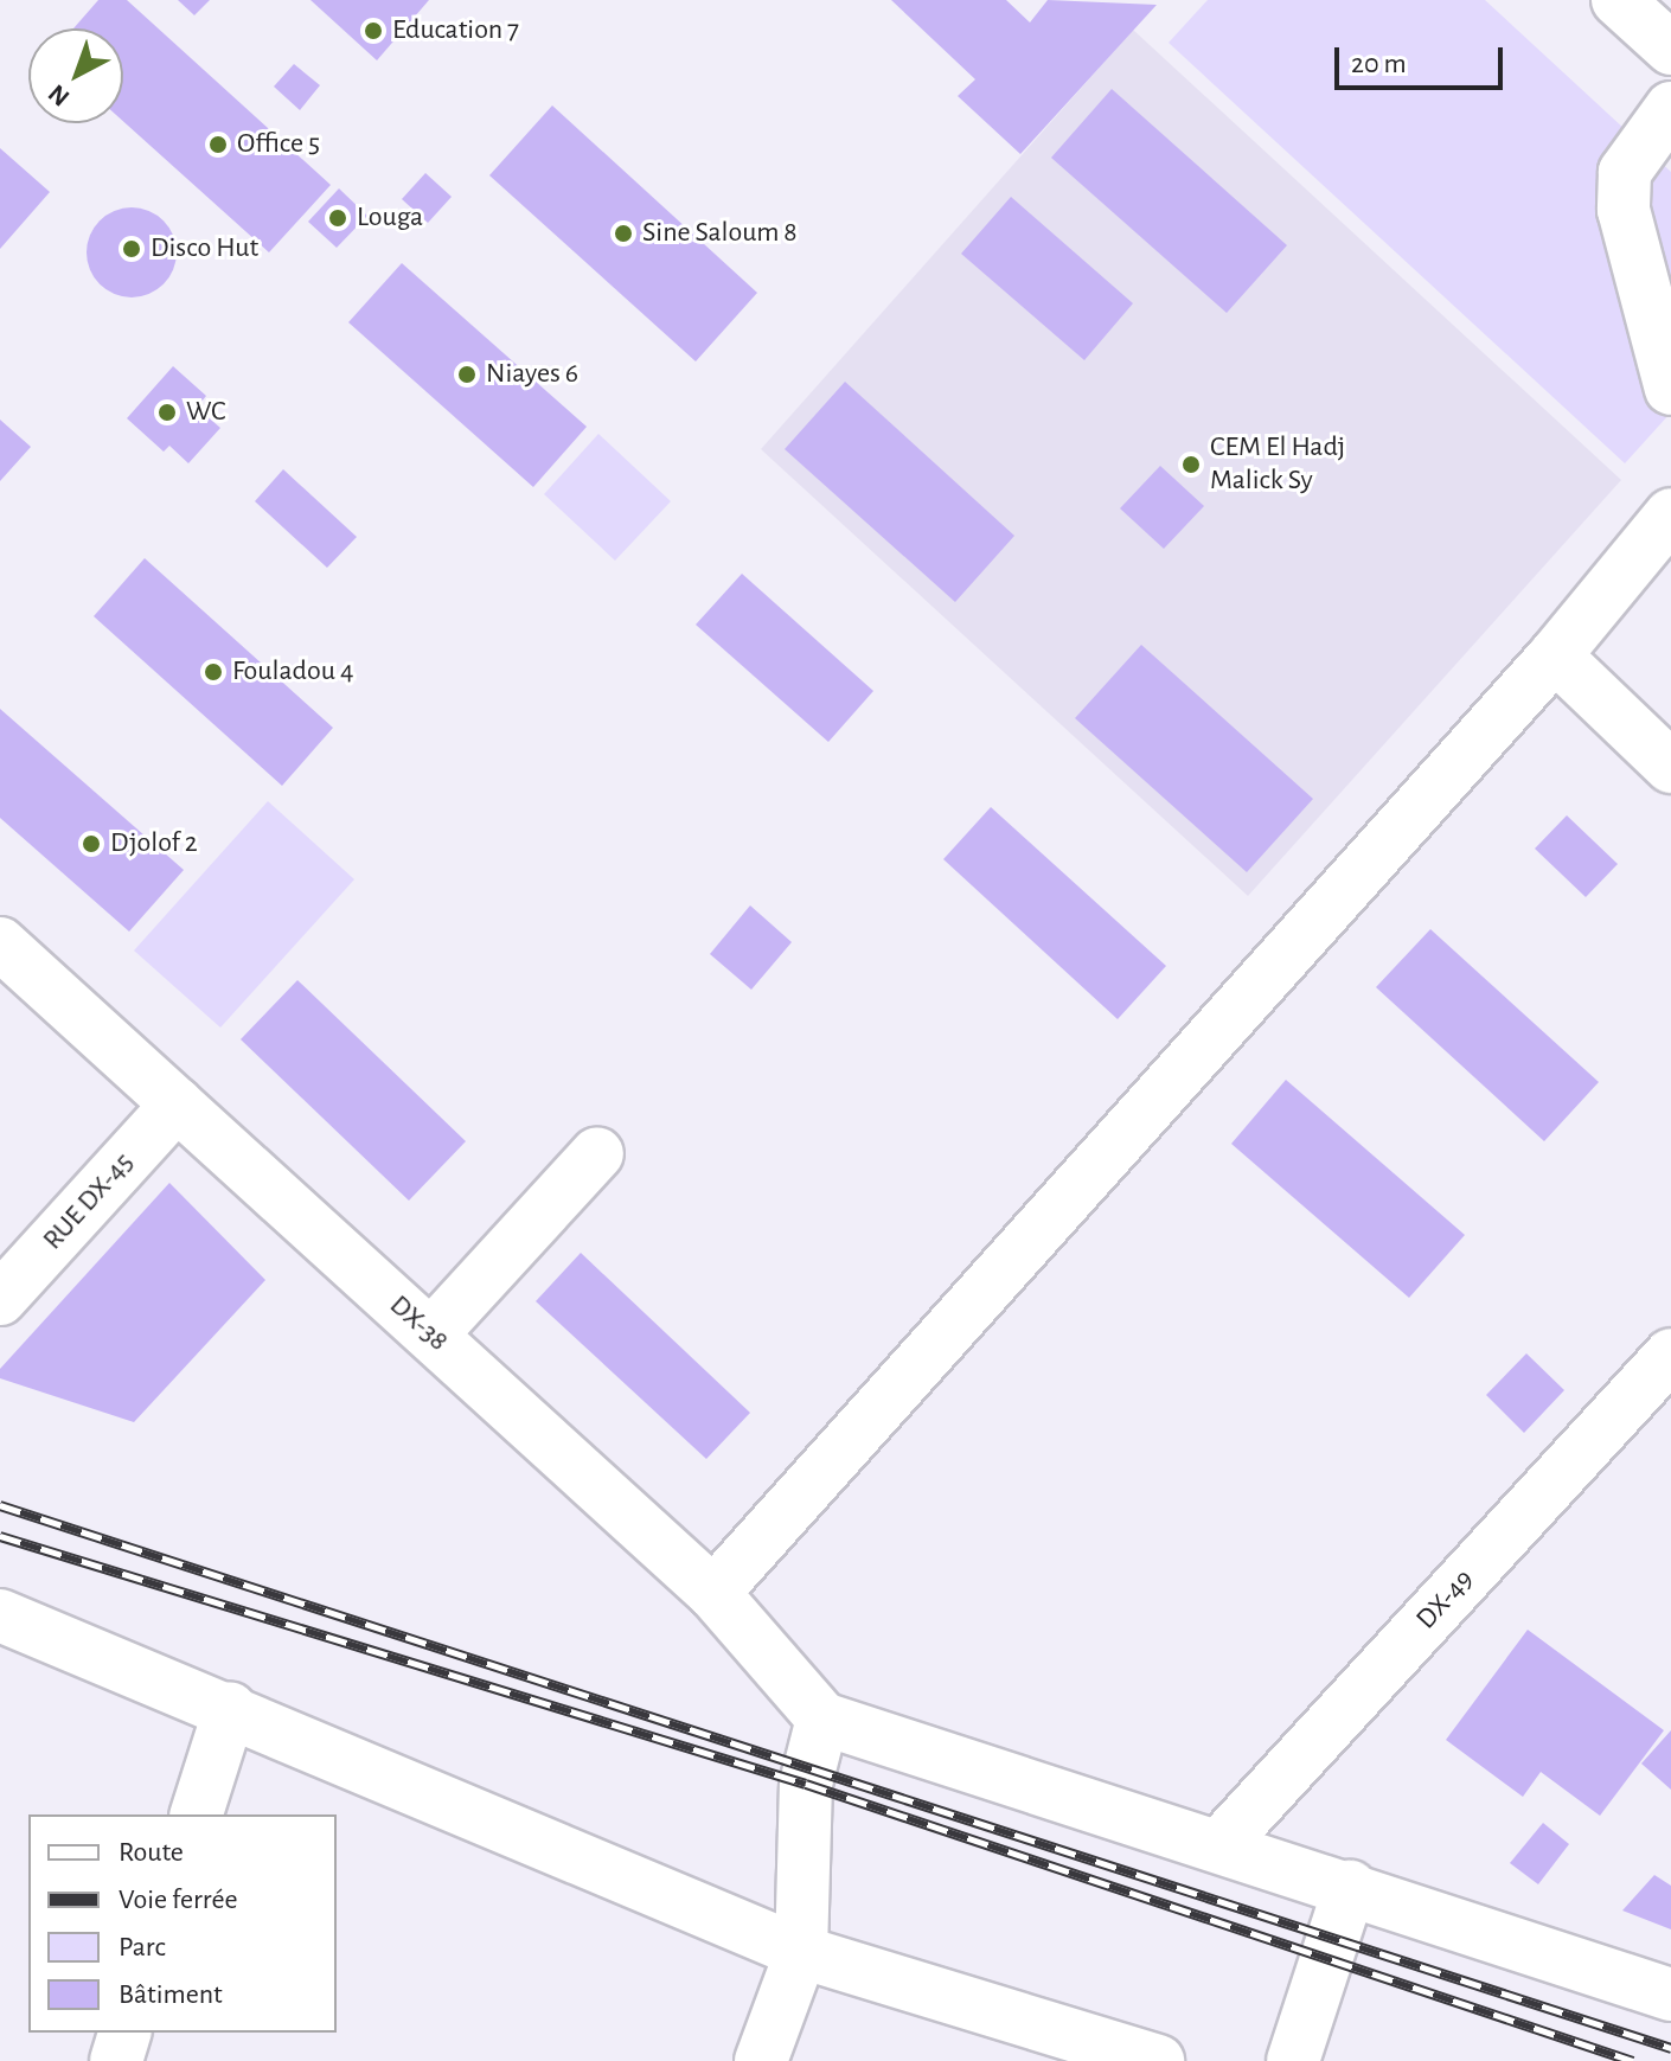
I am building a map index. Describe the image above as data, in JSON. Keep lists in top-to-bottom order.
{
  "streets": {
    "street": ["RUE DX-45", "DX-38", "DX-49"]
  },
  "crossings": [
    ["RUE DX-45", "DX-38"]
  ],
  "places": [
    "Education 7",
    "Office 5",
    "Louga",
    "Sine Saloum 8",
    "Disco Hut",
    "Niayes 6",
    "WC",
    "CEM El Hadj Malick Sy",
    "Fouladou 4",
    "Djolof 2"
  ],
  "legend": [
    "Route",
    "Voie ferrée",
    "Parc",
    "Bâtiment"
  ],
  "scale_bar": "20 m",
  "north": "bottom left"
}
